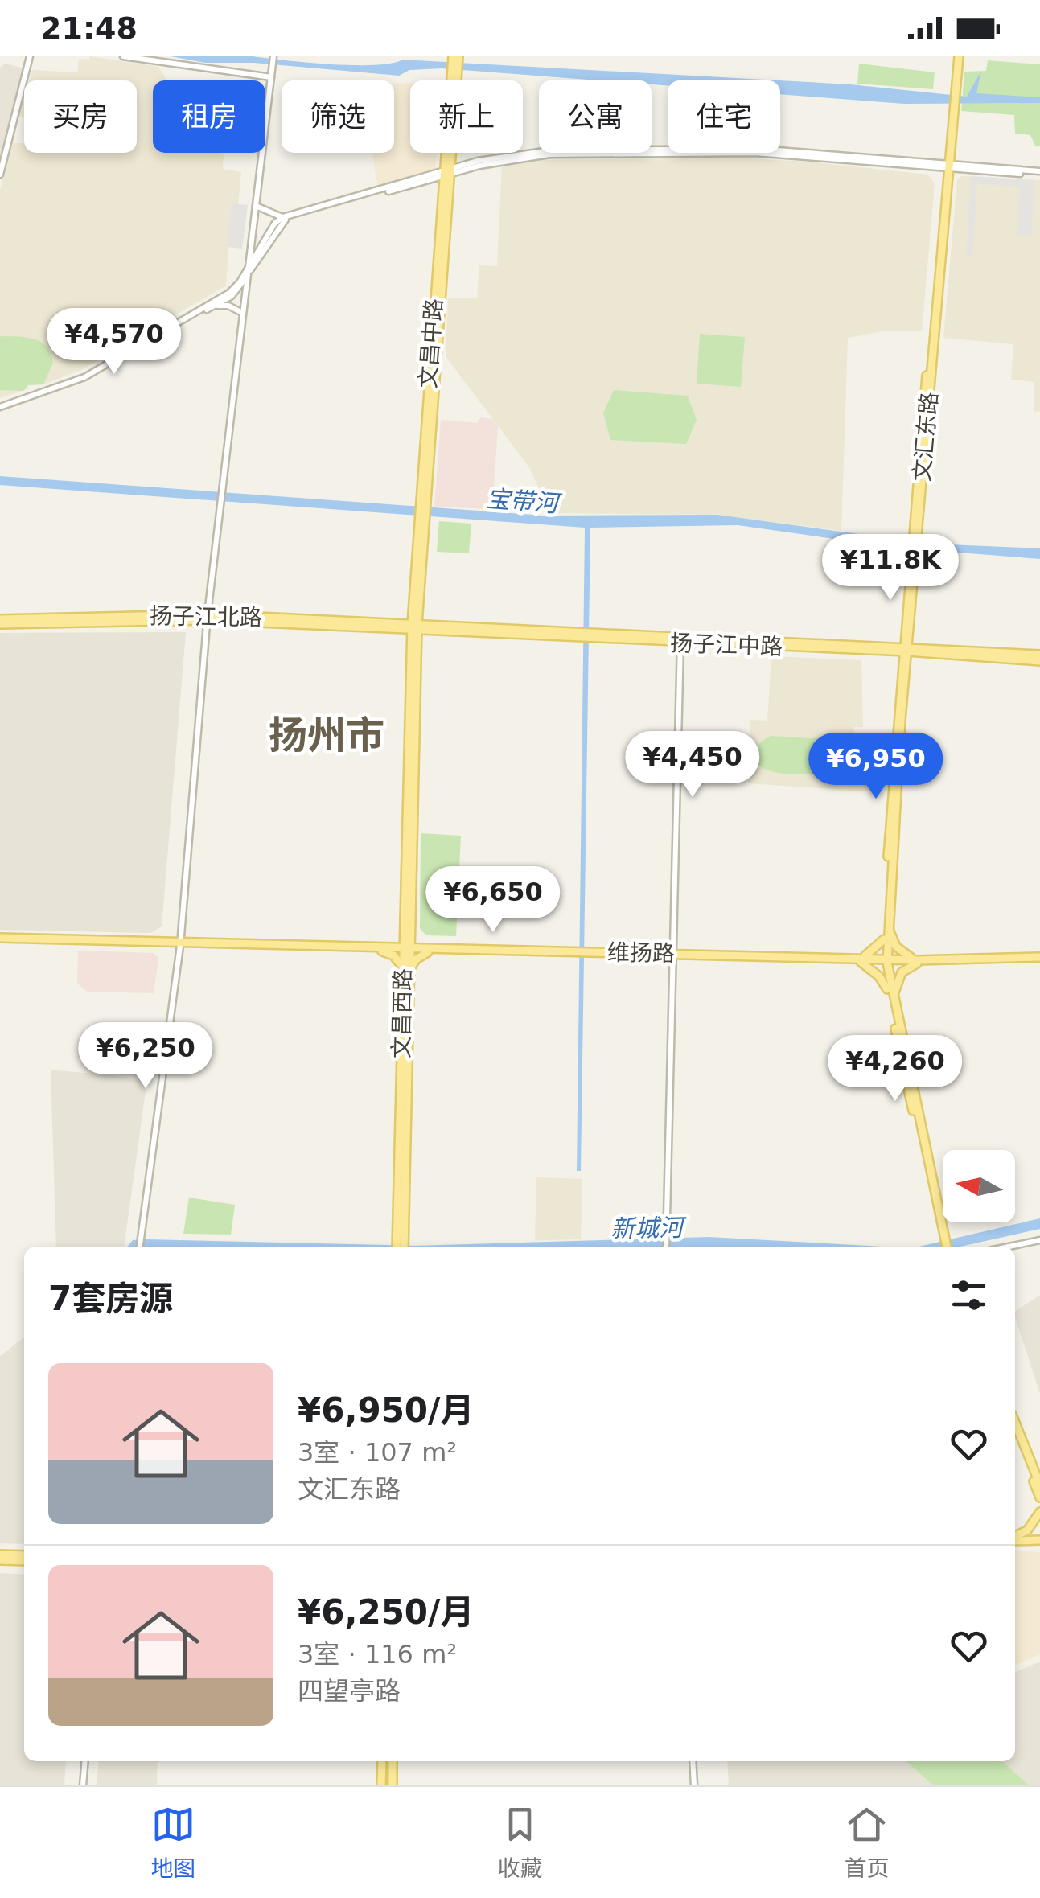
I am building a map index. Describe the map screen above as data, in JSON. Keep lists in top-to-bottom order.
{
  "streets": {
    "main road": [
      "文昌中路",
      "文汇东路",
      "扬子江北路",
      "扬子江中路",
      "维扬路",
      "文昌西路"
    ]
  },
  "crossings": [
    ["文昌中路", "扬子江北路"],
    ["文昌中路", "扬子江中路"],
    ["文昌中路", "文昌西路"],
    ["文汇东路", "扬子江中路"],
    ["文汇东路", "维扬路"],
    ["扬子江北路", "扬子江中路"],
    ["扬子江北路", "文昌西路"],
    ["扬子江中路", "文昌西路"],
    ["维扬路", "文昌西路"]
  ],
  "districts": ["扬州市"],
  "water": ["宝带河", "新城河"],
  "north": "left",
  "page": {
    "status": "21:48",
    "chip": [
      "买房",
      "租房",
      "筛选",
      "新上",
      "公寓",
      "住宅"
    ],
    "price": [
      "¥4,570",
      "¥11.8K",
      "¥4,450",
      "¥6,950",
      "¥6,650",
      "¥6,250",
      "¥4,260"
    ],
    "heading": "7套房源",
    "list": [
      {
        "name": "¥6,950/月",
        "note": "3室 · 107 m² · 文汇东路"
      },
      {
        "name": "¥6,250/月",
        "note": "3室 · 116 m² · 四望亭路"
      }
    ],
    "tabs": ["地图", "收藏", "首页"]
  }
}
